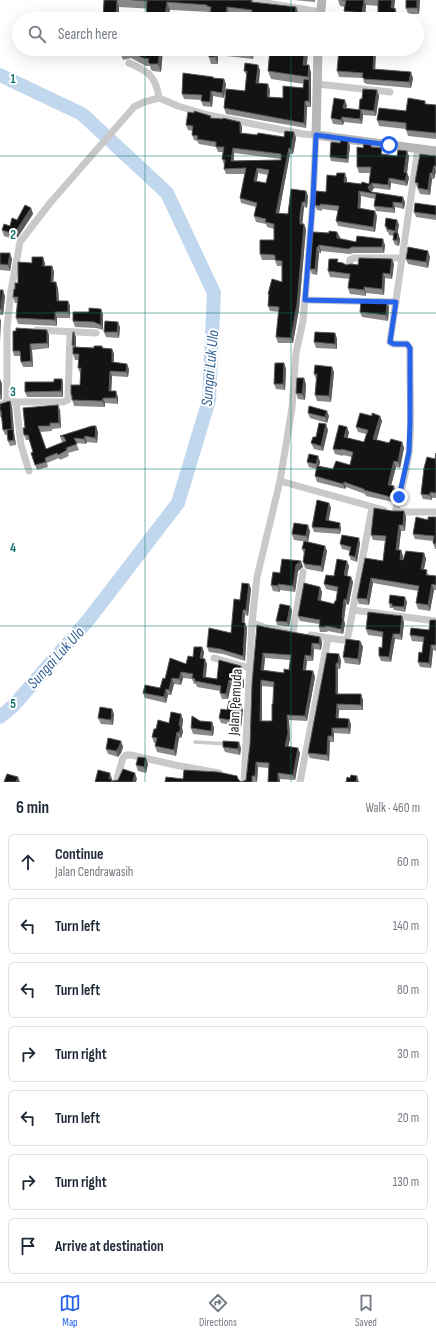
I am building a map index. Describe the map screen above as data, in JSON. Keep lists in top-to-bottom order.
{
  "streets": {
    "street": ["Jalan Pemuda"]
  },
  "water": ["Sungai Luk Ulo"],
  "page": {
    "search": "Search here",
    "heading": ["6 min", "Walk · 460 m"],
    "list": [
      ["Continue", "Jalan Cendrawasih", "60 m"],
      ["Turn left", "140 m"],
      ["Turn left", "80 m"],
      ["Turn right", "30 m"],
      ["Turn left", "20 m"],
      ["Turn right", "130 m"],
      "Arrive at destination"
    ],
    "nav": ["Map", "Directions", "Saved"]
  },
  "grid": {
    "rows": [
      "1",
      "2",
      "3",
      "4",
      "5"
    ]
  }
}
